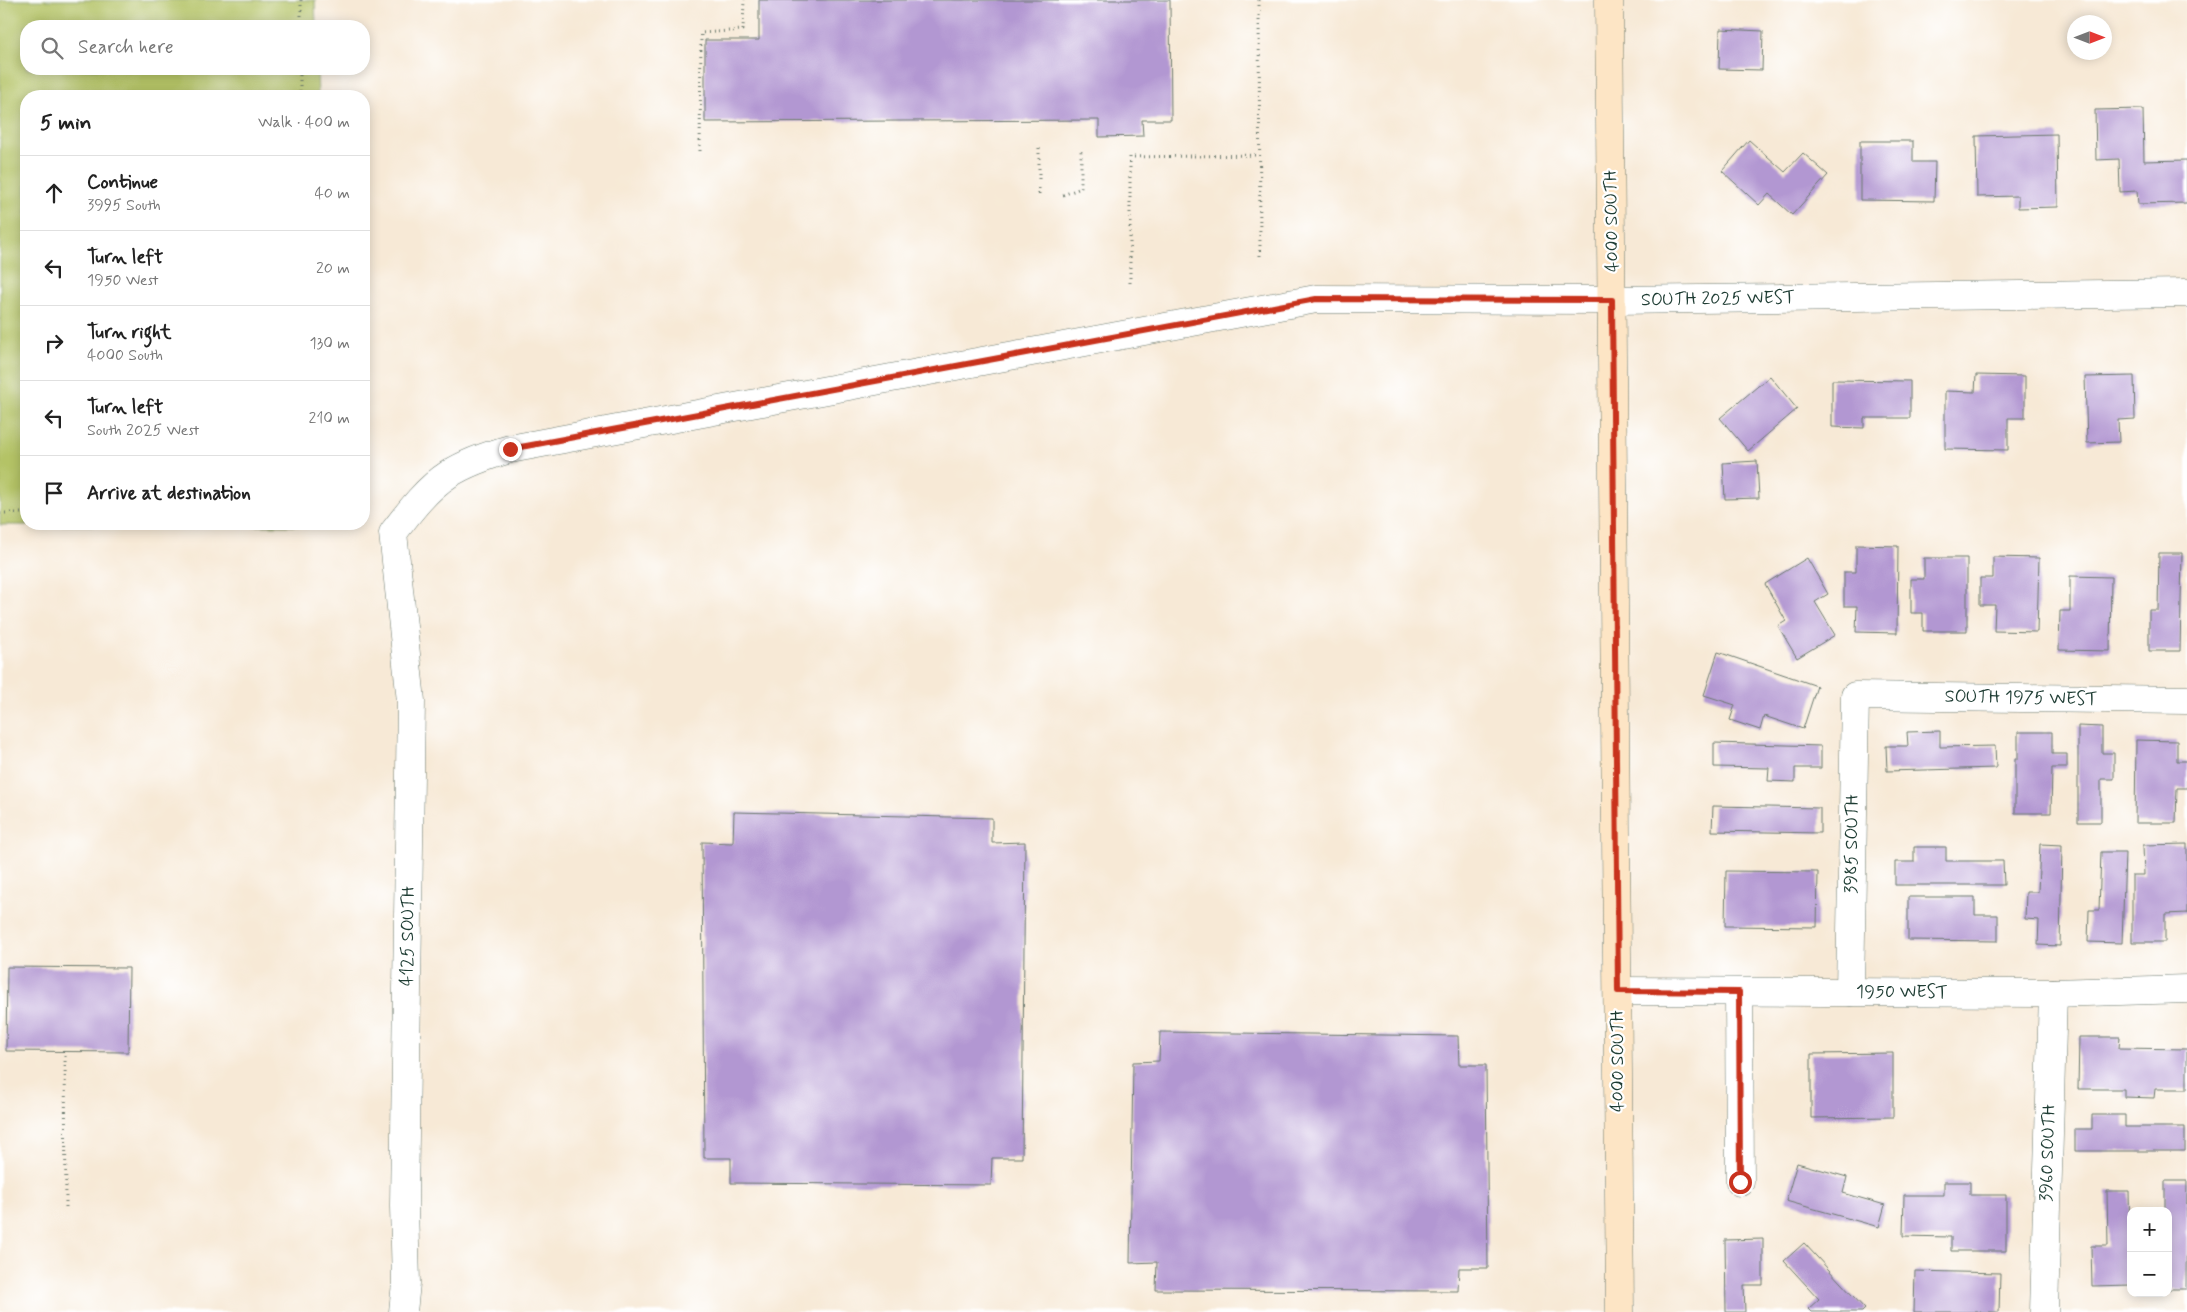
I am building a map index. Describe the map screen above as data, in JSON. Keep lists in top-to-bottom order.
{
  "streets": {
    "street": [
      "4000 SOUTH",
      "SOUTH 2025 WEST",
      "SOUTH 1975 WEST",
      "3985 SOUTH",
      "4125 SOUTH",
      "1950 WEST",
      "3960 SOUTH"
    ]
  },
  "crossings": [
    ["4000 SOUTH", "SOUTH 2025 WEST"],
    ["4000 SOUTH", "1950 WEST"],
    ["SOUTH 2025 WEST", "4125 SOUTH"],
    ["SOUTH 1975 WEST", "3985 SOUTH"],
    ["3985 SOUTH", "1950 WEST"],
    ["1950 WEST", "3960 SOUTH"]
  ],
  "north": "right",
  "page": {
    "search": "Search here",
    "heading": ["5 min", "Walk · 400 m"],
    "list": [
      ["Continue", "3995 South", "40 m"],
      ["Turn left", "1950 West", "20 m"],
      ["Turn right", "4000 South", "130 m"],
      ["Turn left", "South 2025 West", "210 m"],
      "Arrive at destination"
    ],
    "map_buttons": ["+", "−"]
  }
}
